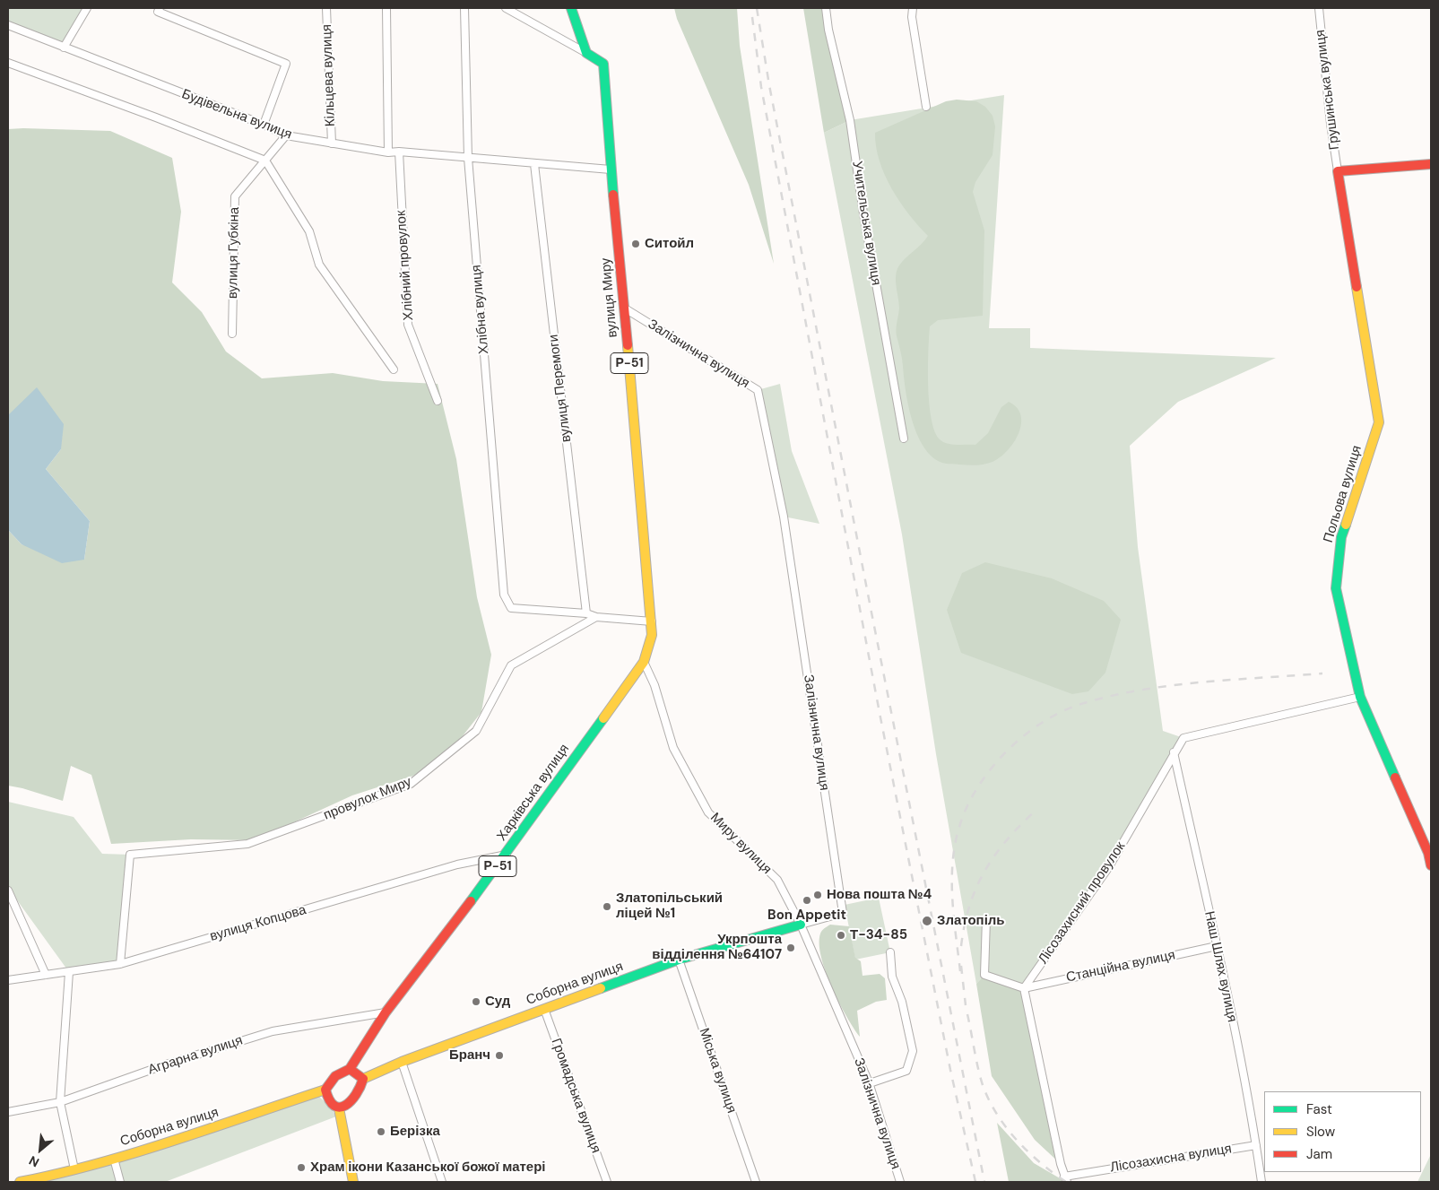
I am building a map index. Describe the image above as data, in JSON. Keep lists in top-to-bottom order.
{
  "streets": {
    "main road": [
      "вулиця Миру",
      "Р-51",
      "Польова вулиця",
      "Харківська вулиця",
      "Соборна вулиця"
    ],
    "street": [
      "Кільцева вулиця",
      "Грушинська вулиця",
      "Будівельна вулиця",
      "Учительська вулиця",
      "вулиця Губкіна",
      "Хлібний провулок",
      "Хлібна вулиця",
      "Залізнична вулиця",
      "вулиця Перемоги",
      "провулок Миру",
      "Миру вулиця",
      "Лісозахисний провулок",
      "вулиця Копцова",
      "Станційна вулиця",
      "Наш Шлях вулиця",
      "Аграрна вулиця",
      "Міська вулиця",
      "Громадська вулиця",
      "Лісозахисна вулиця"
    ]
  },
  "crossings": [
    ["Кільцева вулиця", "Будівельна вулиця"],
    ["Грушинська вулиця", "Польова вулиця"],
    ["Будівельна вулиця", "вулиця Губкіна"],
    ["Будівельна вулиця", "Хлібний провулок"],
    ["Будівельна вулиця", "вулиця Миру"],
    ["Будівельна вулиця", "Хлібна вулиця"],
    ["Будівельна вулиця", "вулиця Перемоги"],
    ["вулиця Миру", "Залізнична вулиця"],
    ["вулиця Миру", "Харківська вулиця"],
    ["вулиця Миру", "Миру вулиця"],
    ["Хлібна вулиця", "вулиця Перемоги"],
    ["Залізнична вулиця", "Миру вулиця"],
    ["Залізнична вулиця", "Соборна вулиця"],
    ["Р-51", "Харківська вулиця"],
    ["Р-51", "Соборна вулиця"],
    ["Польова вулиця", "Лісозахисний провулок"],
    ["Харківська вулиця", "Миру вулиця"],
    ["Харківська вулиця", "вулиця Копцова"],
    ["Харківська вулиця", "Соборна вулиця"],
    ["Харківська вулиця", "Аграрна вулиця"],
    ["провулок Миру", "вулиця Копцова"],
    ["Миру вулиця", "Соборна вулиця"],
    ["Лісозахисний провулок", "Станційна вулиця"],
    ["Лісозахисний провулок", "Наш Шлях вулиця"],
    ["Станційна вулиця", "Наш Шлях вулиця"],
    ["Наш Шлях вулиця", "Лісозахисна вулиця"],
    ["Соборна вулиця", "Міська вулиця"],
    ["Соборна вулиця", "Громадська вулиця"]
  ],
  "places": [
    "Ситойл",
    "Нова пошта №4",
    "Bon Appetit",
    "Златопільський ліцей №1",
    "Златопіль",
    "Т-34-85",
    "Укрпошта відділення №64107",
    "Суд",
    "Бранч",
    "Берізка",
    "Храм ікони Казанської божої матері"
  ],
  "legend": ["Fast", "Slow", "Jam"],
  "north": "bottom left"
}
